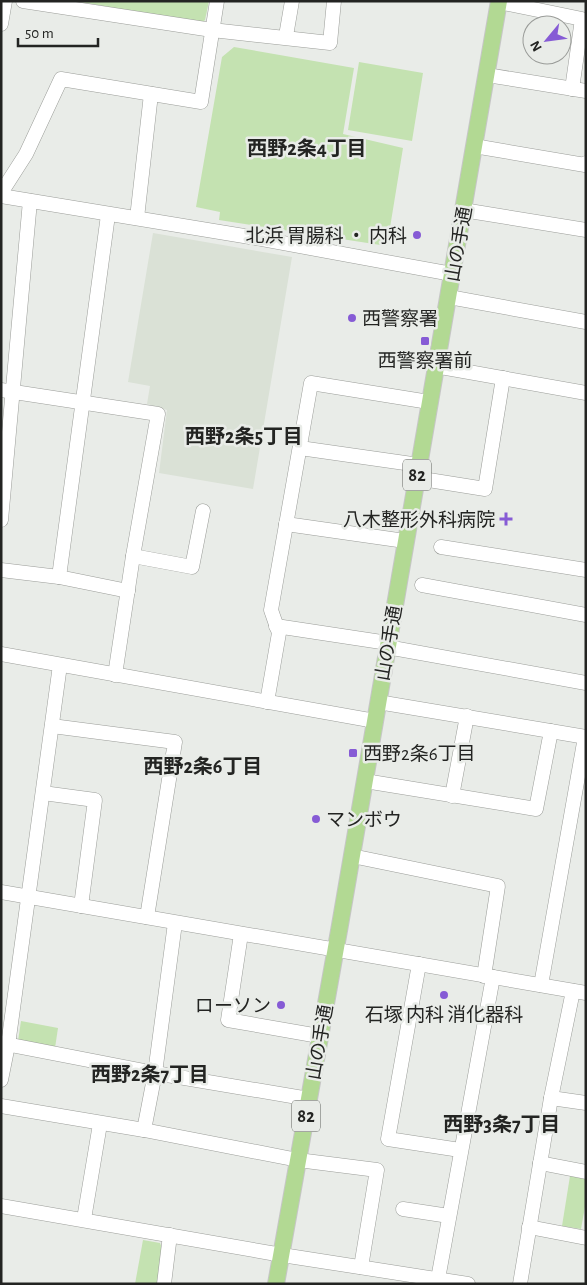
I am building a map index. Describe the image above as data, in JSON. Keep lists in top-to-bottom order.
{
  "streets": {
    "main road": ["山の手通", "82"]
  },
  "districts": [
    "西野2条4丁目",
    "西野2条5丁目",
    "西野2条6丁目",
    "西野2条7丁目",
    "西野3条7丁目"
  ],
  "places": {
    "other": [
      "北浜 胃腸科 ・ 内科",
      "西警察署",
      "マンボウ",
      "石塚 内科 消化器科",
      "ローソン"
    ],
    "transit": ["西警察署前", "西野2条6丁目"],
    "health": ["八木整形外科病院"]
  },
  "scale_bar": "50 m",
  "north": "bottom left"
}
